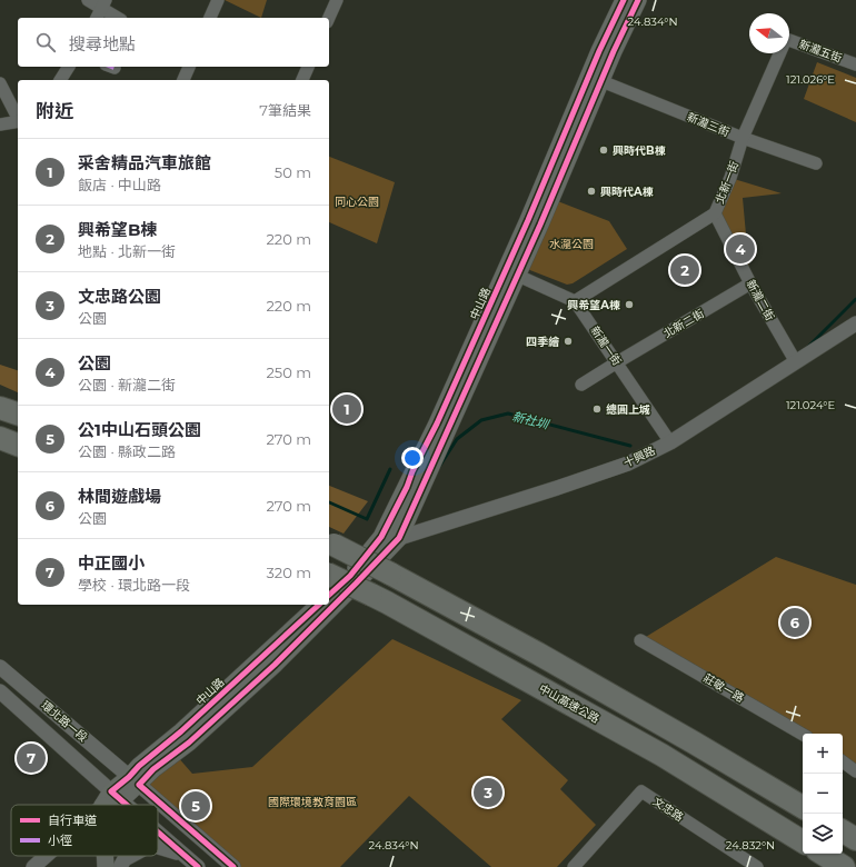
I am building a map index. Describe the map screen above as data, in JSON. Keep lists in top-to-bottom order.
{
  "streets": {
    "highway": ["中山高速公路"],
    "main road": ["中山路"],
    "street": [
      "新瀧五街",
      "新瀧三街",
      "北新一街",
      "新瀧二街",
      "北新二街",
      "新瀧一街",
      "十興路",
      "莊敬一路",
      "環北路一段",
      "文忠路"
    ]
  },
  "crossings": [
    ["新瀧三街", "北新一街"],
    ["新瀧三街", "中山路"],
    ["北新一街", "新瀧二街"],
    ["北新一街", "新瀧一街"],
    ["新瀧二街", "北新二街"],
    ["新瀧二街", "十興路"],
    ["中山路", "十興路"],
    ["中山路", "環北路一段"],
    ["北新二街", "新瀧一街"],
    ["新瀧一街", "十興路"]
  ],
  "water": ["新社圳"],
  "parks": ["同心公園", "水瀧公園", "國際環境教育園區"],
  "places": [
    "興時代B棟",
    "興時代A棟",
    "興希望A棟",
    "四季繪",
    "總圓上城"
  ],
  "legend": ["自行車道", "小徑"],
  "north": "left",
  "page": {
    "search": "搜尋地點",
    "heading": ["附近", "7筆結果"],
    "list": [
      {
        "mark": "1",
        "name": "采舍精品汽車旅館",
        "note": "飯店 · 中山路",
        "value": "50 m"
      },
      {
        "mark": "2",
        "name": "興希望B棟",
        "note": "地點 · 北新一街",
        "value": "220 m"
      },
      {
        "mark": "3",
        "name": "文忠路公園",
        "note": "公園",
        "value": "220 m"
      },
      {
        "mark": "4",
        "name": "公園",
        "note": "公園 · 新瀧二街",
        "value": "250 m"
      },
      {
        "mark": "5",
        "name": "公1中山石頭公園",
        "note": "公園 · 縣政二路",
        "value": "270 m"
      },
      {
        "mark": "6",
        "name": "林間遊戲場",
        "note": "公園",
        "value": "270 m"
      },
      {
        "mark": "7",
        "name": "中正國小",
        "note": "學校 · 環北路一段",
        "value": "320 m"
      }
    ],
    "pins": [
      "4",
      "2",
      "1",
      "6",
      "7",
      "3",
      "5"
    ],
    "map_buttons": ["+", "−"]
  },
  "coordinates": [
    "24.834°N",
    "121.026°E",
    "121.024°E",
    "24.832°N"
  ]
}
